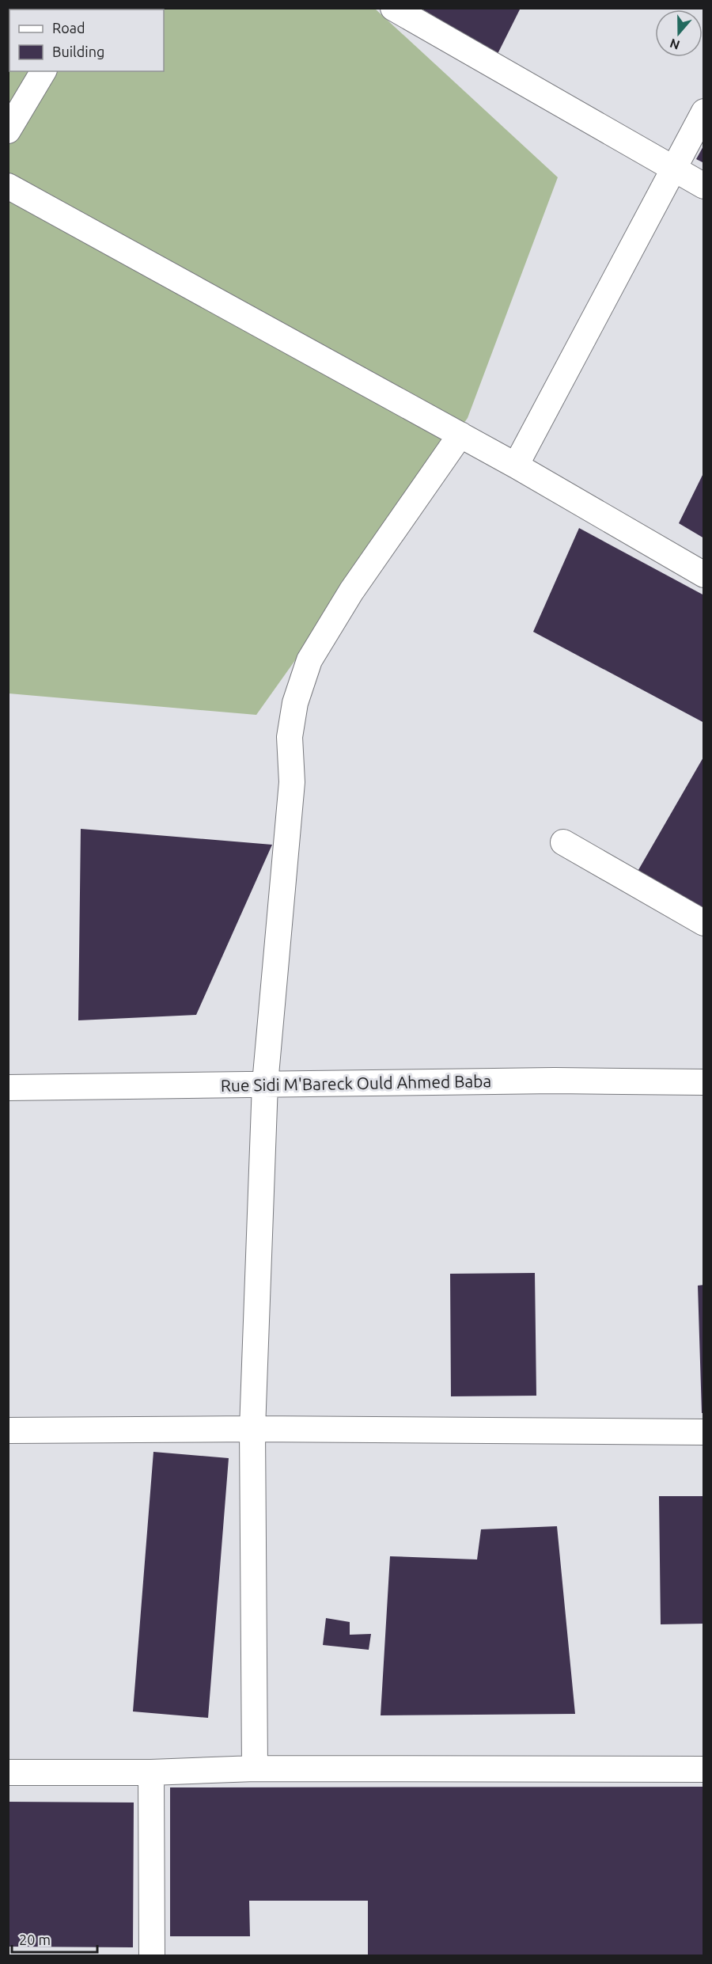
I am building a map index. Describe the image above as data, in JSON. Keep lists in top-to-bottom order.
{
  "streets": {
    "street": ["Rue Sidi M'Bareck Ould Ahmed Baba"]
  },
  "legend": ["Road", "Building"],
  "scale_bar": "20 m",
  "north": "bottom"
}
